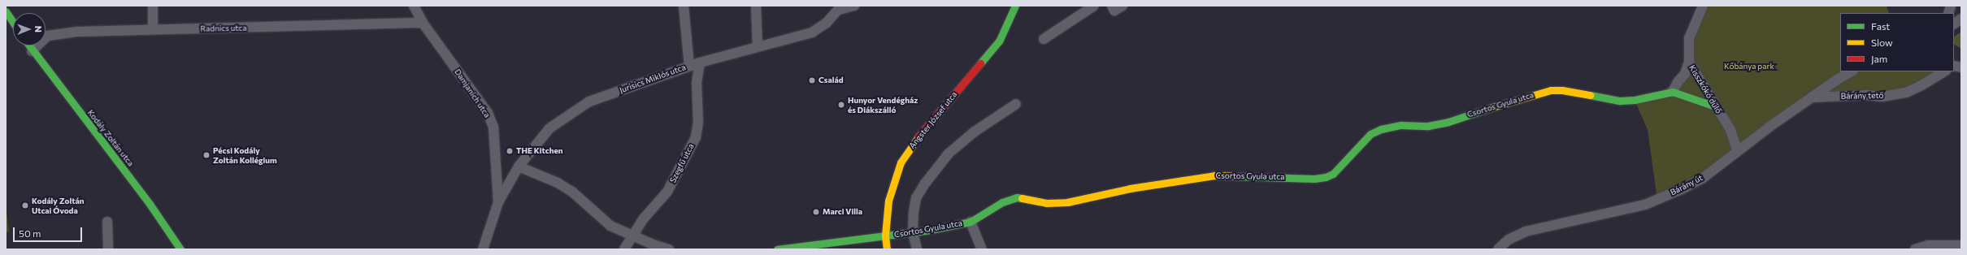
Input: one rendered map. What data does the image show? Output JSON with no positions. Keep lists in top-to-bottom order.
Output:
{
  "streets": {
    "street": [
      "Radnics utca",
      "Jurisics Miklós utca",
      "Kisszkókó dűlő",
      "Damjanich utca",
      "Bárány tető",
      "Csortos Gyula utca",
      "Angster József utca",
      "Kodály Zoltán utca",
      "Szegfű utca",
      "Bárány út"
    ]
  },
  "crossings": [
    ["Radnics utca", "Damjanich utca"],
    ["Radnics utca", "Kodály Zoltán utca"],
    ["Jurisics Miklós utca", "Damjanich utca"],
    ["Jurisics Miklós utca", "Szegfű utca"],
    ["Kisszkókó dűlő", "Bárány út"],
    ["Bárány tető", "Bárány út"],
    ["Csortos Gyula utca", "Angster József utca"]
  ],
  "parks": ["Kőbánya park"],
  "places": [
    "Család",
    "Hunyor Vendégház és Diákszálló",
    "THE Kitchen",
    "Pécsi Kodály Zoltán Kollégium",
    "Kodály Zoltán Utcai Óvoda",
    "Marci Villa"
  ],
  "legend": ["Fast", "Slow", "Jam"],
  "scale_bar": "50 m",
  "north": "right"
}
